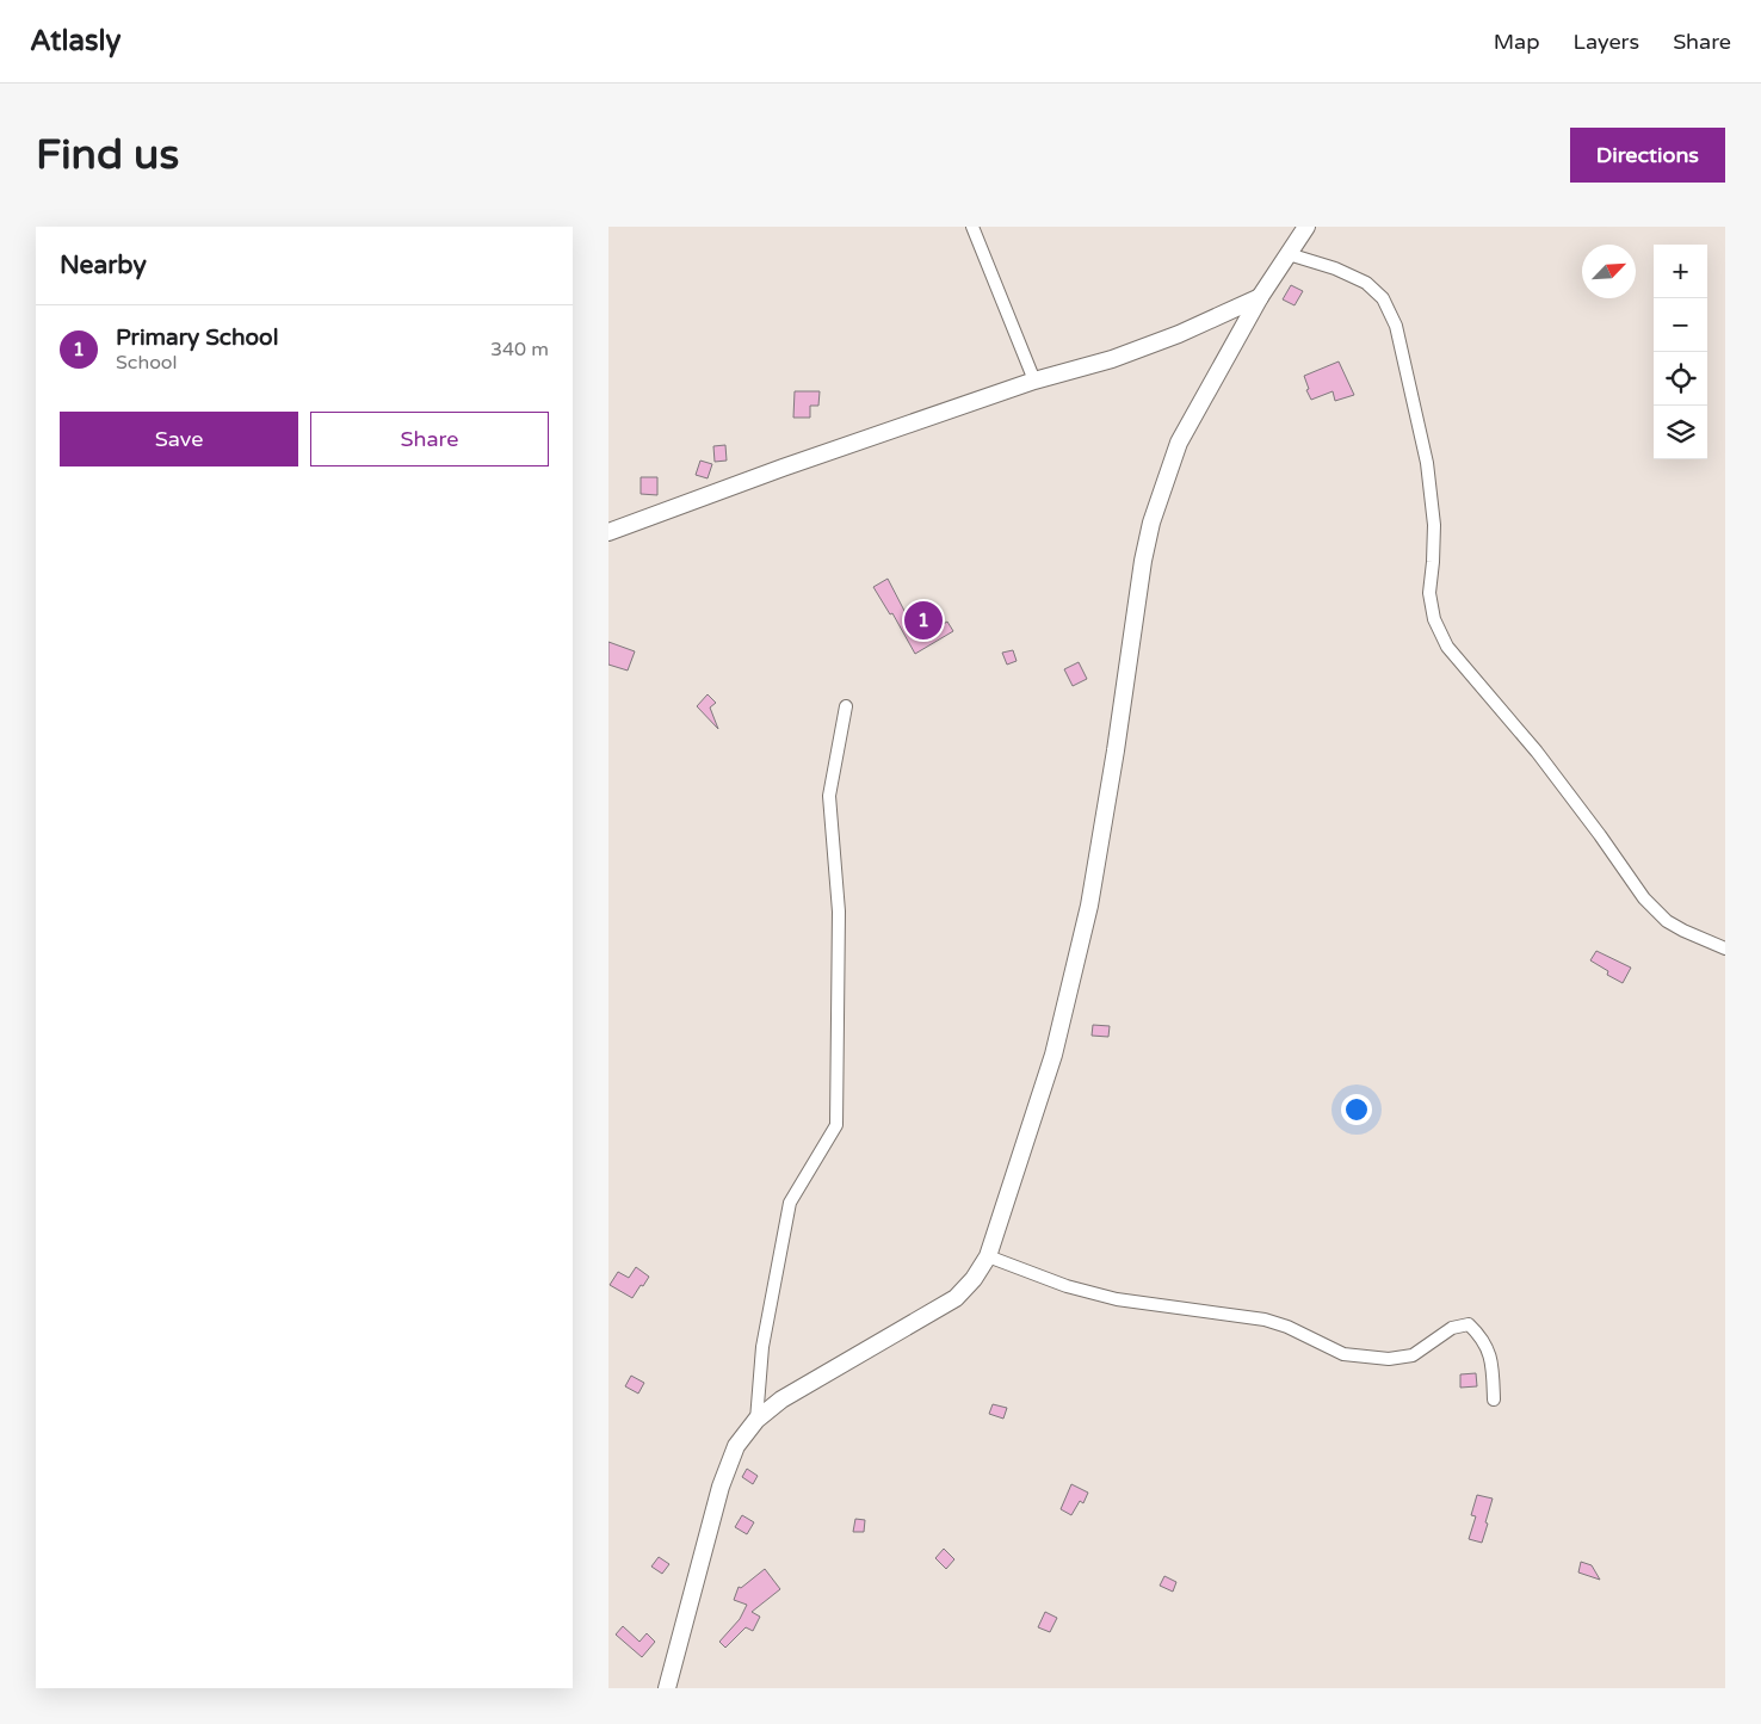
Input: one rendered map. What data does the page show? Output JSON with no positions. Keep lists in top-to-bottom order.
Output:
{
  "north": "top right",
  "page": {
    "header": "Atlasly",
    "nav": ["Map", "Layers", "Share"],
    "buttons": [
      "Directions",
      ["Save", "Share"]
    ],
    "title": "Find us",
    "heading": "Nearby",
    "map_buttons": ["+", "−"],
    "list": [
      {
        "mark": "1",
        "name": "Primary School",
        "note": "School",
        "value": "340 m"
      }
    ],
    "pins": "1"
  }
}
